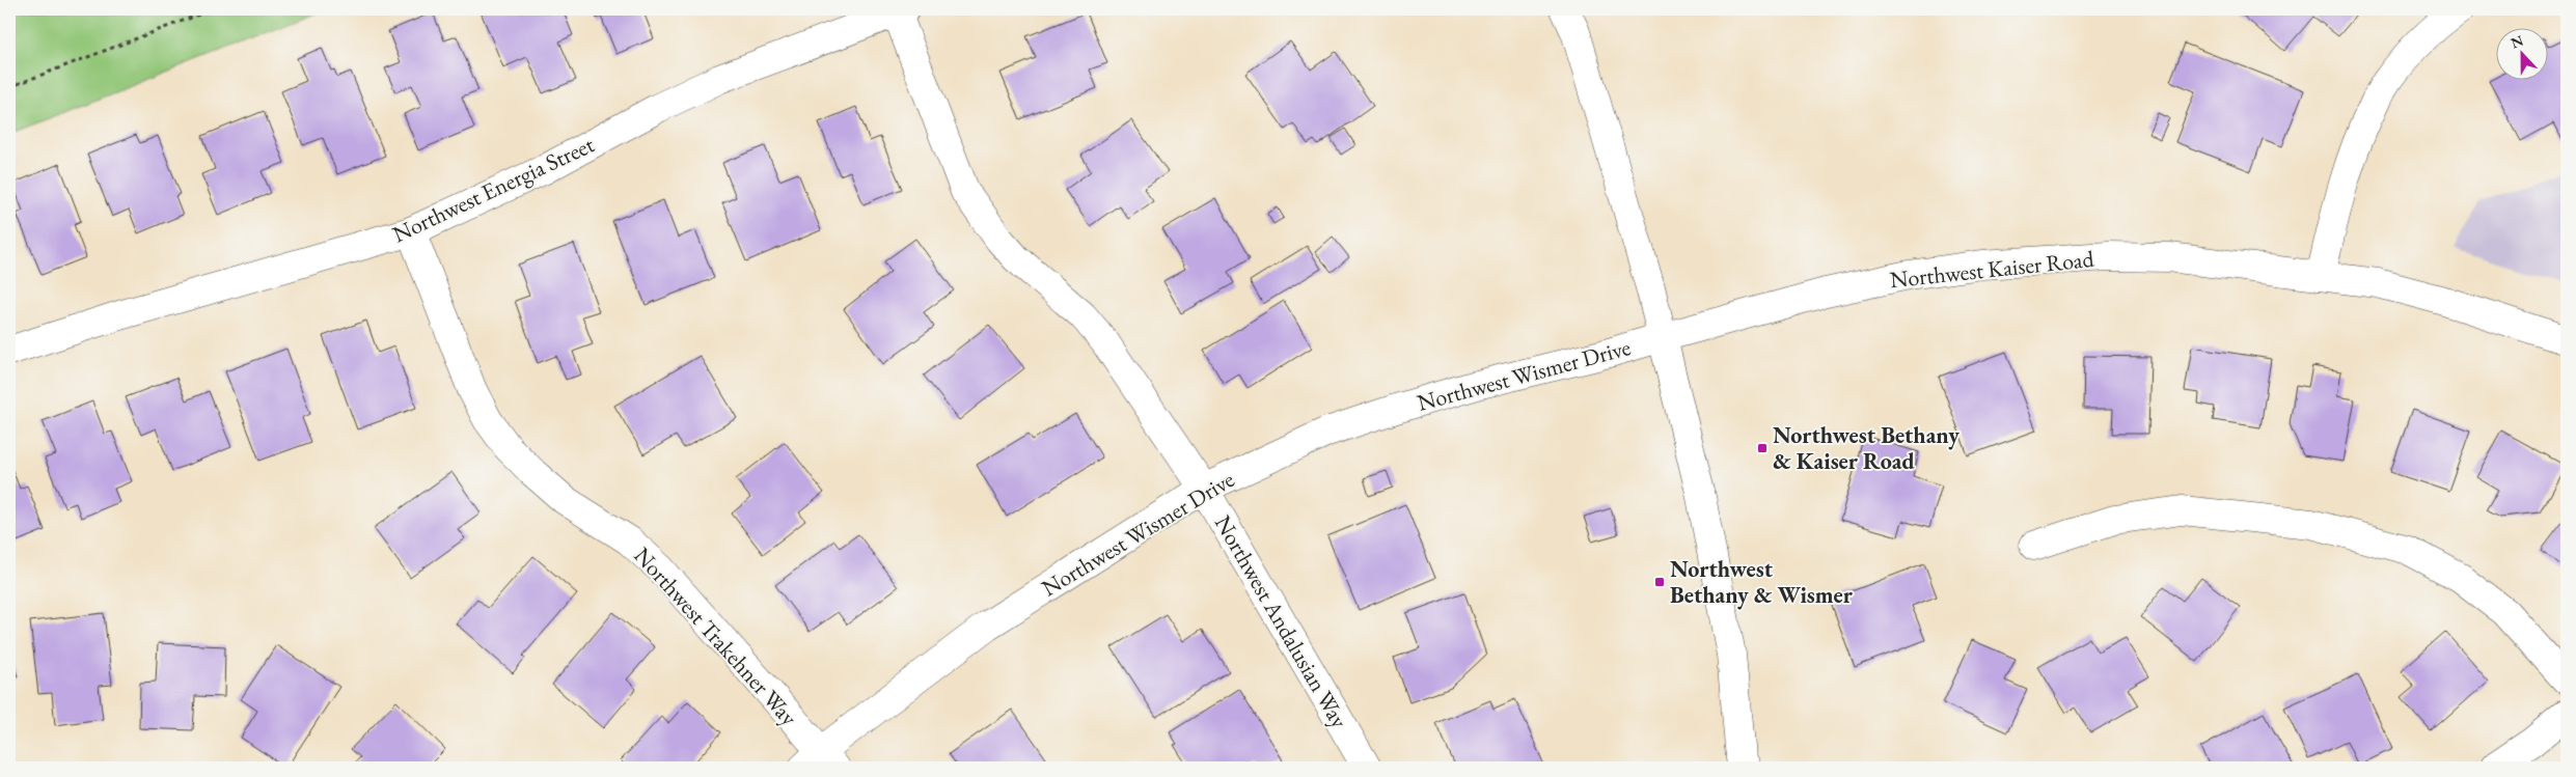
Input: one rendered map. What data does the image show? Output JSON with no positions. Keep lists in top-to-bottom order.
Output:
{
  "streets": {
    "street": [
      "Northwest Energia Street",
      "Northwest Kaiser Road",
      "Northwest Wismer Drive",
      "Northwest Andalusian Way",
      "Northwest Trakehner Way"
    ]
  },
  "crossings": [
    ["Northwest Energia Street", "Northwest Andalusian Way"],
    ["Northwest Energia Street", "Northwest Trakehner Way"],
    ["Northwest Kaiser Road", "Northwest Wismer Drive"],
    ["Northwest Wismer Drive", "Northwest Andalusian Way"],
    ["Northwest Wismer Drive", "Northwest Trakehner Way"]
  ],
  "places": {
    "transit": ["Northwest Bethany & Kaiser Road", "Northwest Bethany & Wismer"]
  },
  "north": "top"
}
